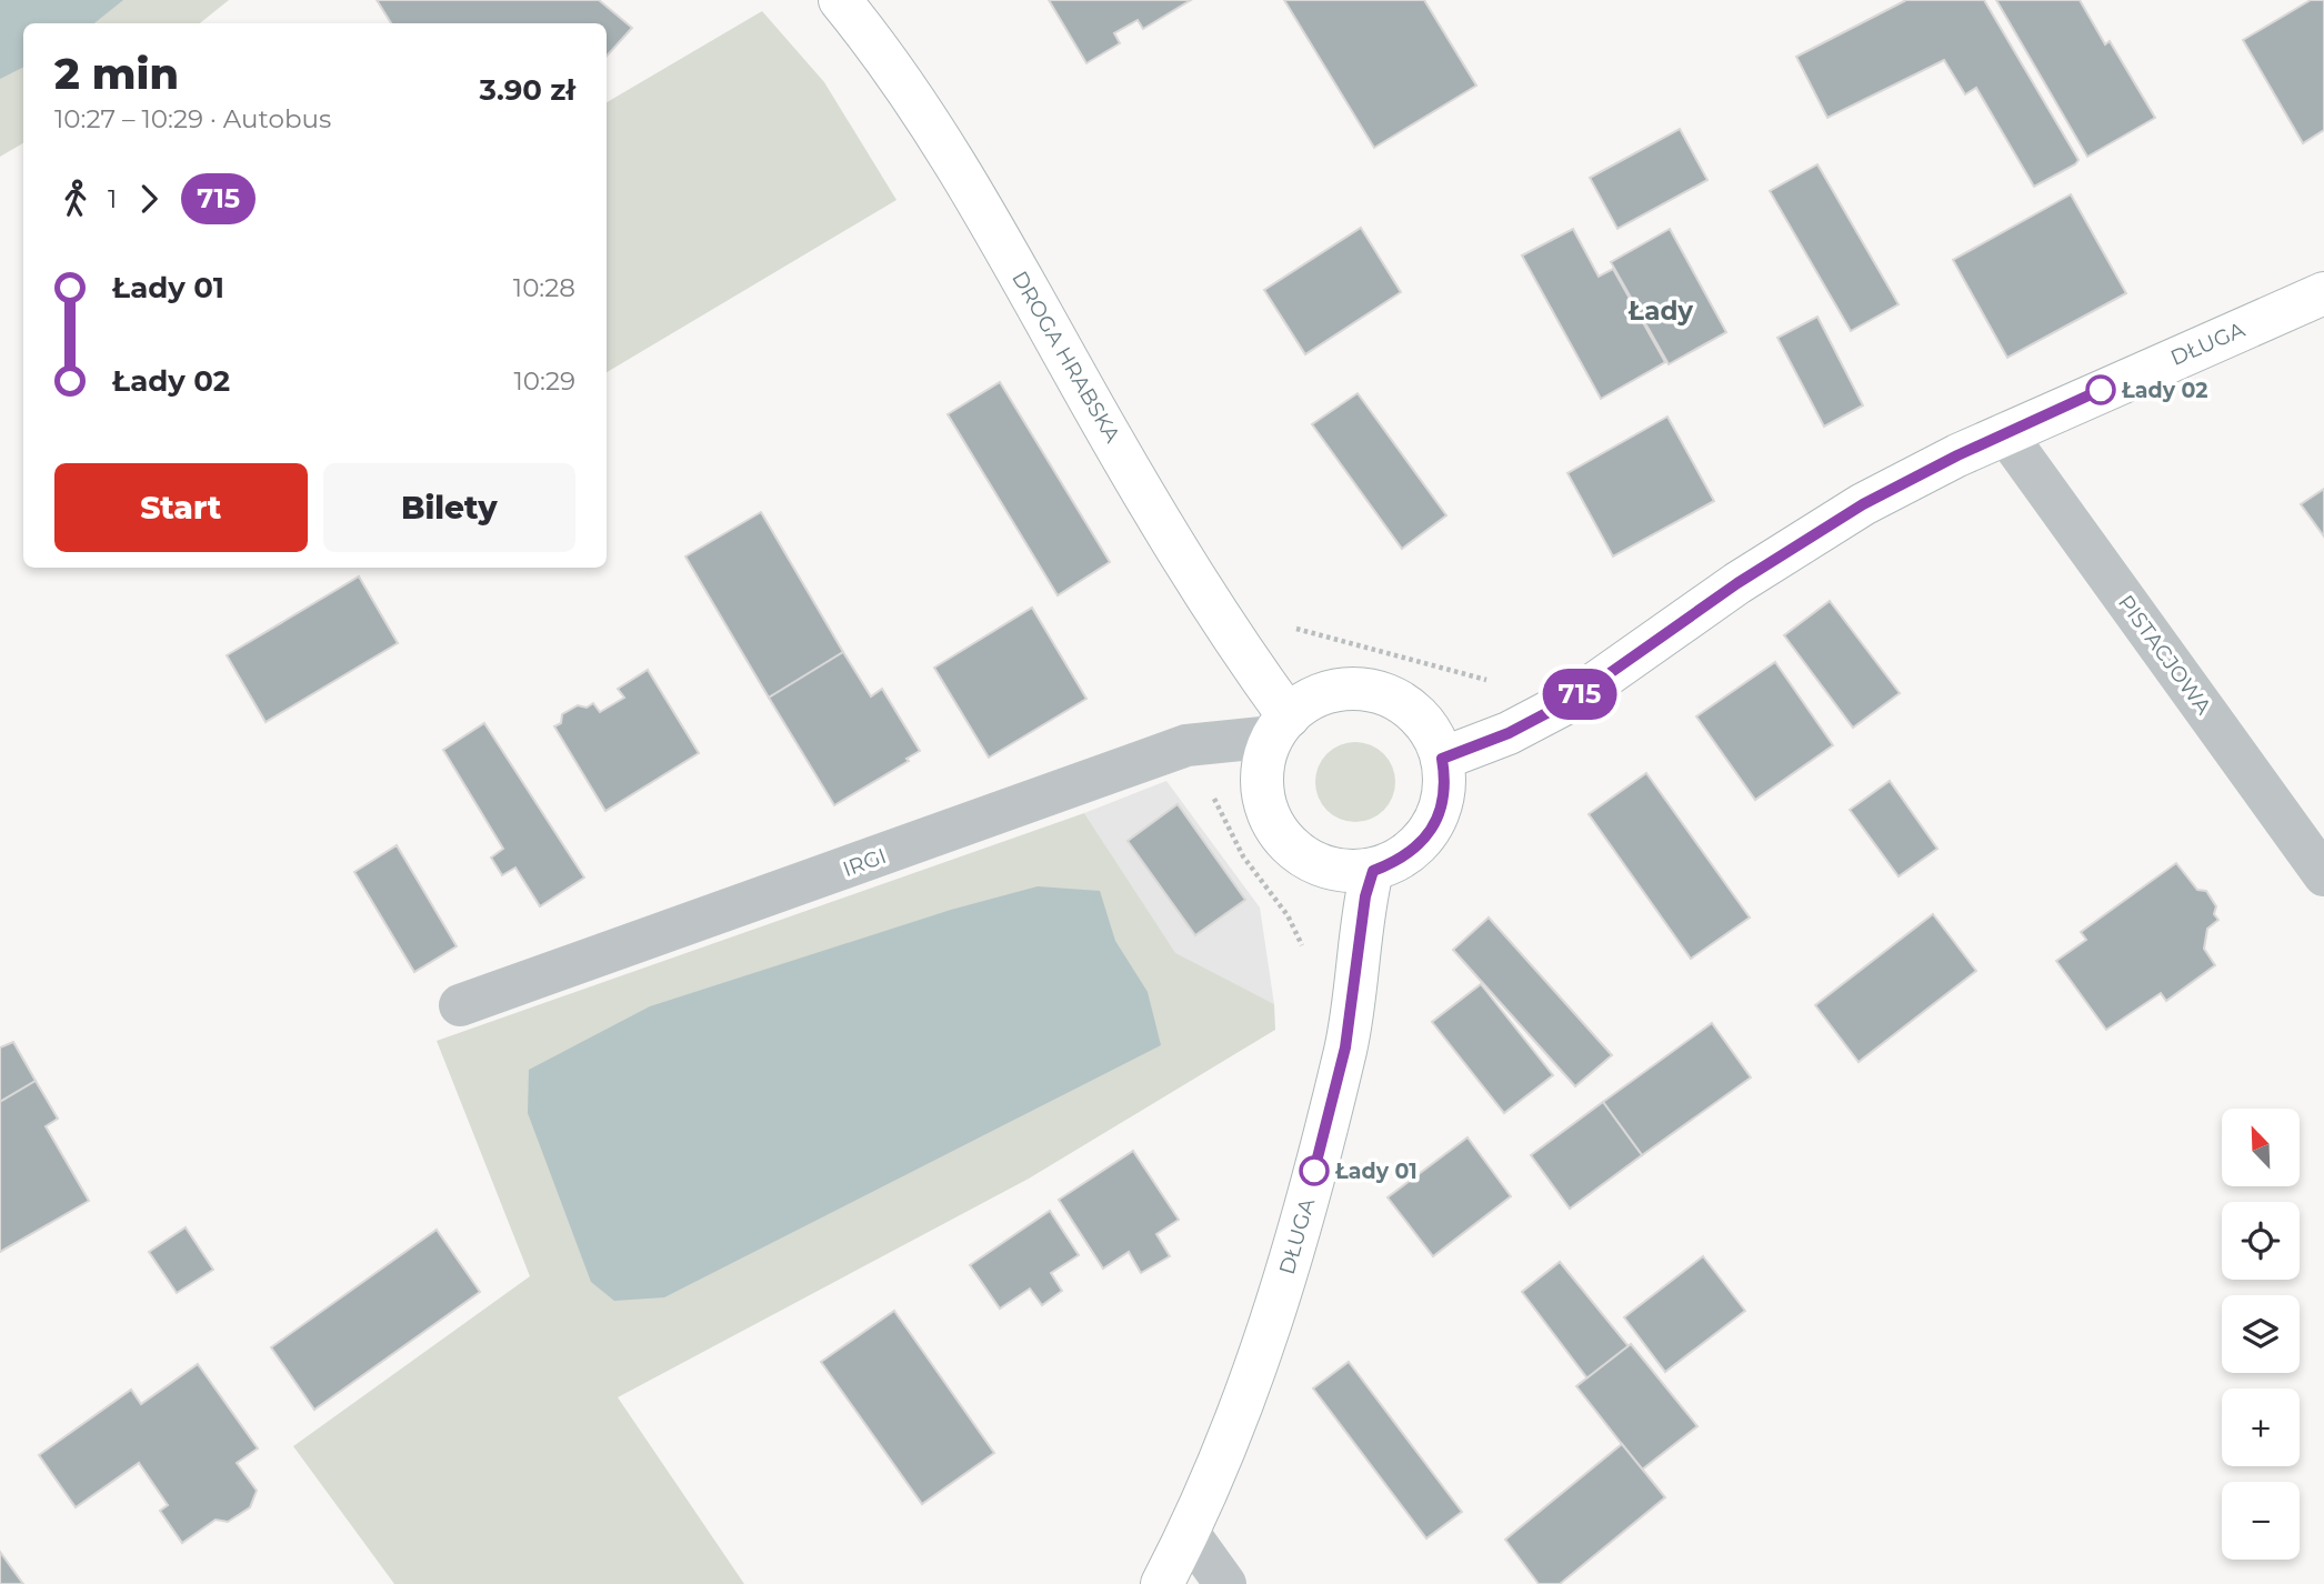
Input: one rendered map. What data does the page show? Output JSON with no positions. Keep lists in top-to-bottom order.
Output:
{
  "streets": {
    "street": [
      "DŁUGA",
      "DROGA HRABSKA",
      "PISTACJOWA",
      "IRGI"
    ]
  },
  "crossings": [
    ["DŁUGA", "DROGA HRABSKA"],
    ["DŁUGA", "PISTACJOWA"],
    ["DŁUGA", "IRGI"],
    ["DROGA HRABSKA", "IRGI"]
  ],
  "districts": ["Łady"],
  "places": ["Łady 02", "Łady 01"],
  "lines": ["bus line 715"],
  "north": "top left",
  "page": {
    "on_map": "715",
    "heading": ["2 min", "10:27 – 10:29 · Autobus", "3.90 zł"],
    "legs": ["1", "715"],
    "list": [
      {
        "name": "Łady 01",
        "value": "10:28"
      },
      {
        "name": "Łady 02",
        "value": "10:29"
      }
    ],
    "buttons": ["Start", "Bilety"],
    "map_buttons": ["+", "−"]
  }
}
